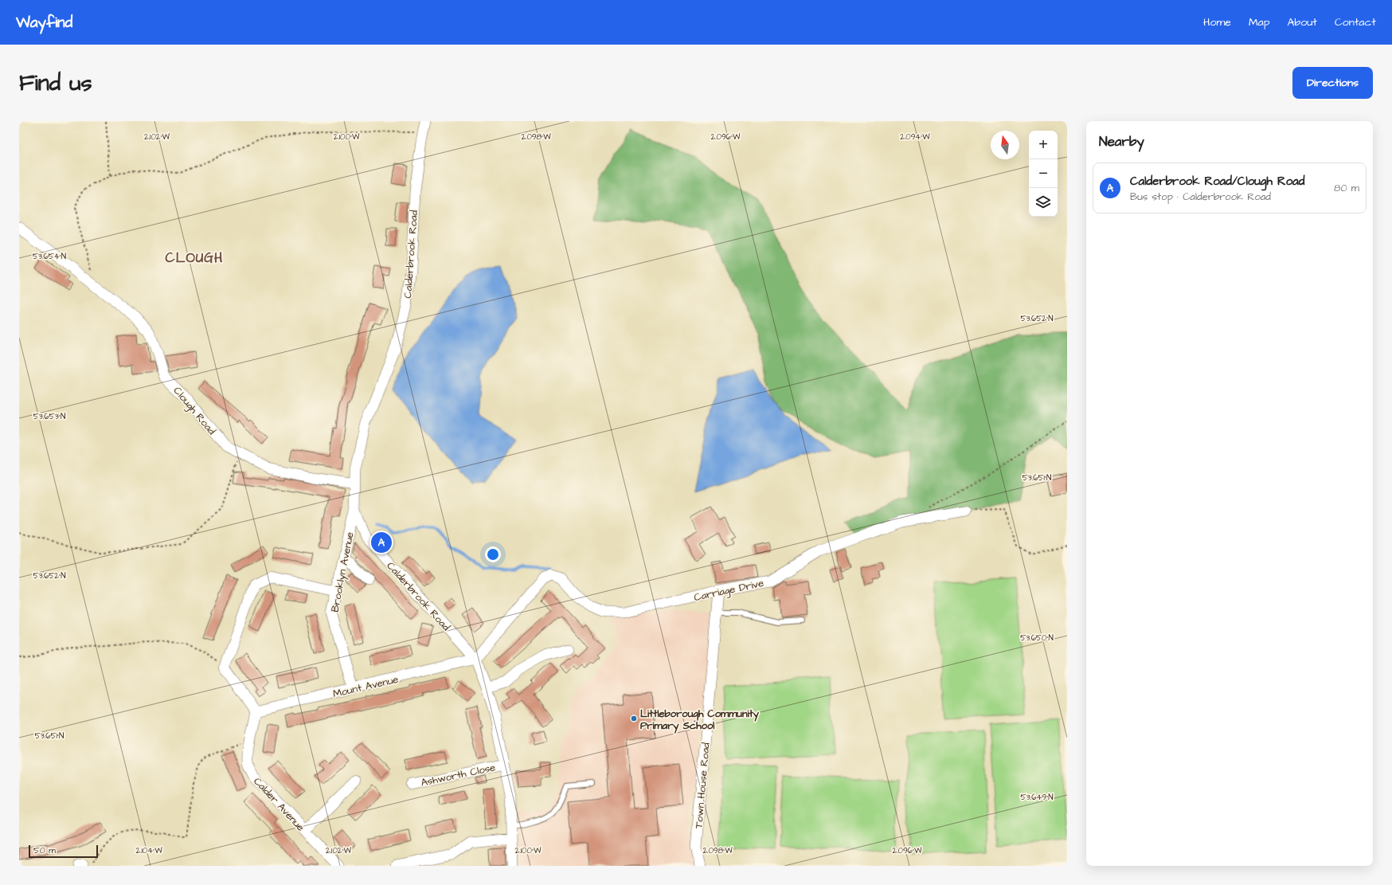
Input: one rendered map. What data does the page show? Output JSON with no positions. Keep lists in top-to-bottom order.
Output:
{
  "streets": {
    "street": [
      "Calderbrook Road",
      "Clough Road",
      "Brooklyn Avenue",
      "Carriage Drive",
      "Mount Avenue",
      "Ashworth Close",
      "Town House Road",
      "Calder Avenue"
    ]
  },
  "crossings": [
    ["Calderbrook Road", "Clough Road"],
    ["Calderbrook Road", "Brooklyn Avenue"],
    ["Calderbrook Road", "Carriage Drive"],
    ["Calderbrook Road", "Mount Avenue"],
    ["Calderbrook Road", "Ashworth Close"],
    ["Brooklyn Avenue", "Mount Avenue"],
    ["Carriage Drive", "Mount Avenue"],
    ["Carriage Drive", "Town House Road"],
    ["Mount Avenue", "Calder Avenue"]
  ],
  "districts": ["CLOUGH"],
  "places": ["Littleborough Community Primary School"],
  "scale_bar": "50 m",
  "north": "top",
  "page": {
    "header": "Wayfind",
    "nav": [
      "Home",
      "Map",
      "About",
      "Contact"
    ],
    "buttons": "Directions",
    "title": "Find us",
    "heading": "Nearby",
    "map_buttons": ["+", "−"],
    "list": [
      {
        "mark": "A",
        "name": "Calderbrook Road/Clough Road",
        "note": "Bus stop · Calderbrook Road",
        "value": "80 m"
      }
    ],
    "pins": "A",
    "scale": "50 m"
  },
  "coordinates": [
    "2.096°W",
    "2.094°W",
    "2.102°W",
    "2.100°W",
    "2.098°W",
    "53.654°N",
    "53.652°N",
    "53.653°N",
    "53.651°N",
    "53.650°N",
    "53.649°N",
    "2.104°W"
  ]
}
